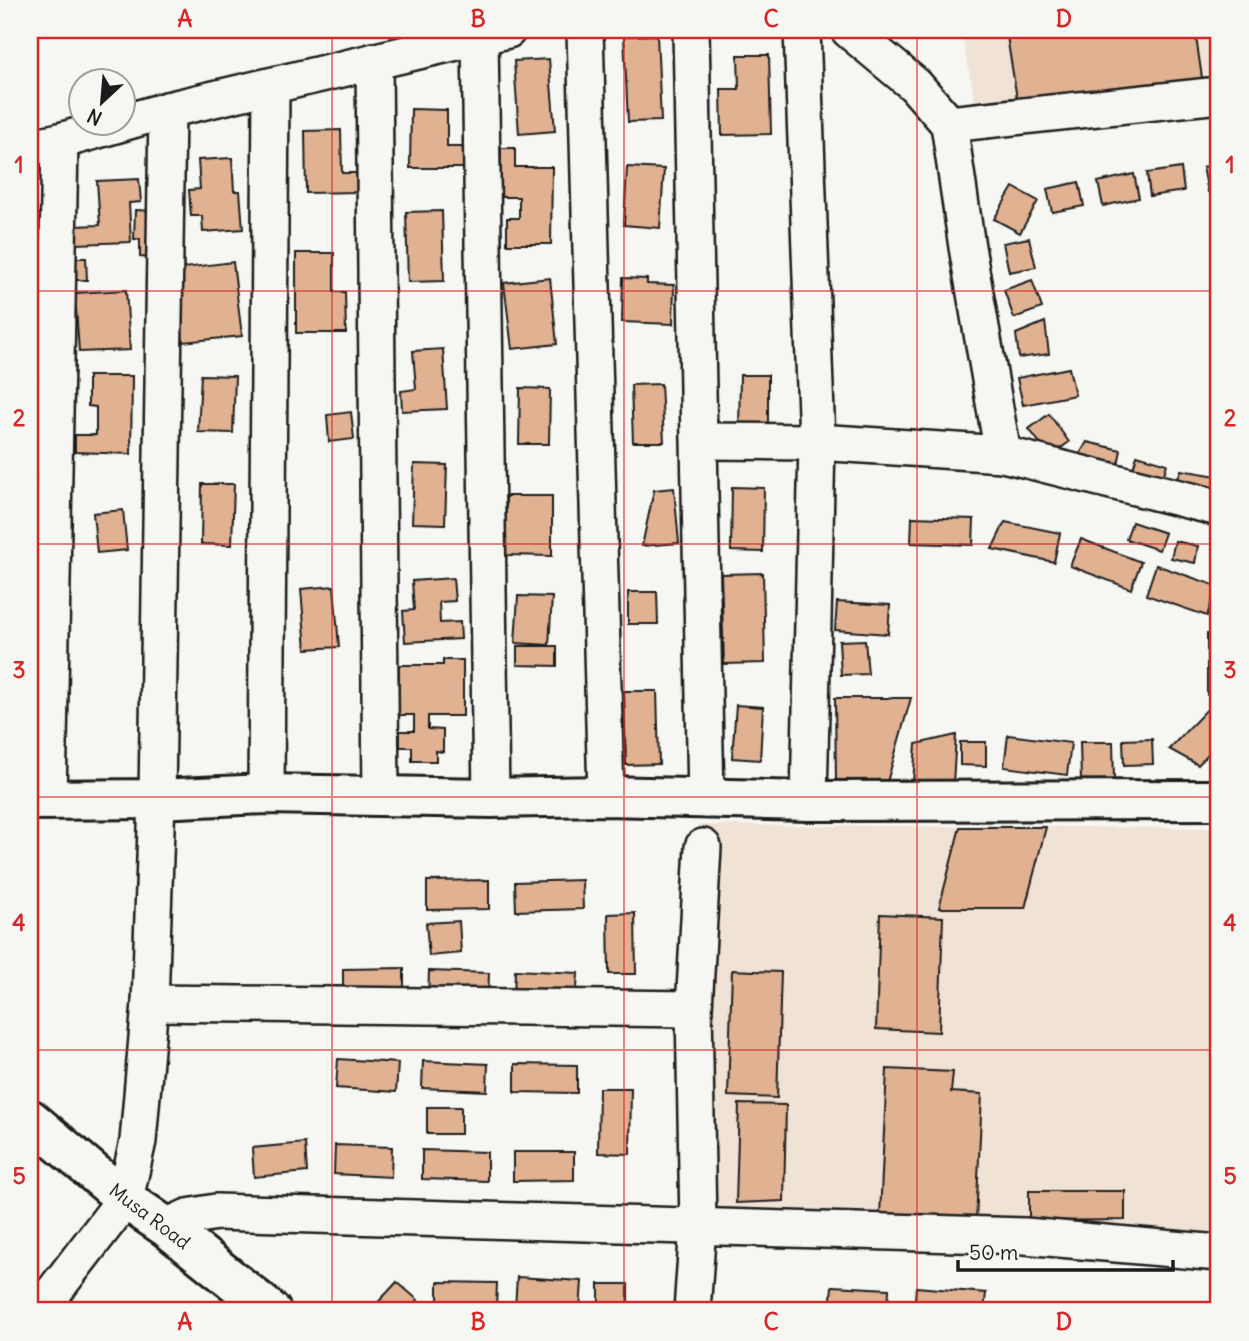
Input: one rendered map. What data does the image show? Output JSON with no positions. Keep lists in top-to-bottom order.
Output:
{
  "streets": {
    "street": ["Musa Road"]
  },
  "scale_bar": "50 m",
  "north": "bottom left",
  "grid": {
    "columns": [
      "A",
      "B",
      "C",
      "D"
    ],
    "rows": [
      "1",
      "2",
      "3",
      "4",
      "5"
    ]
  }
}
